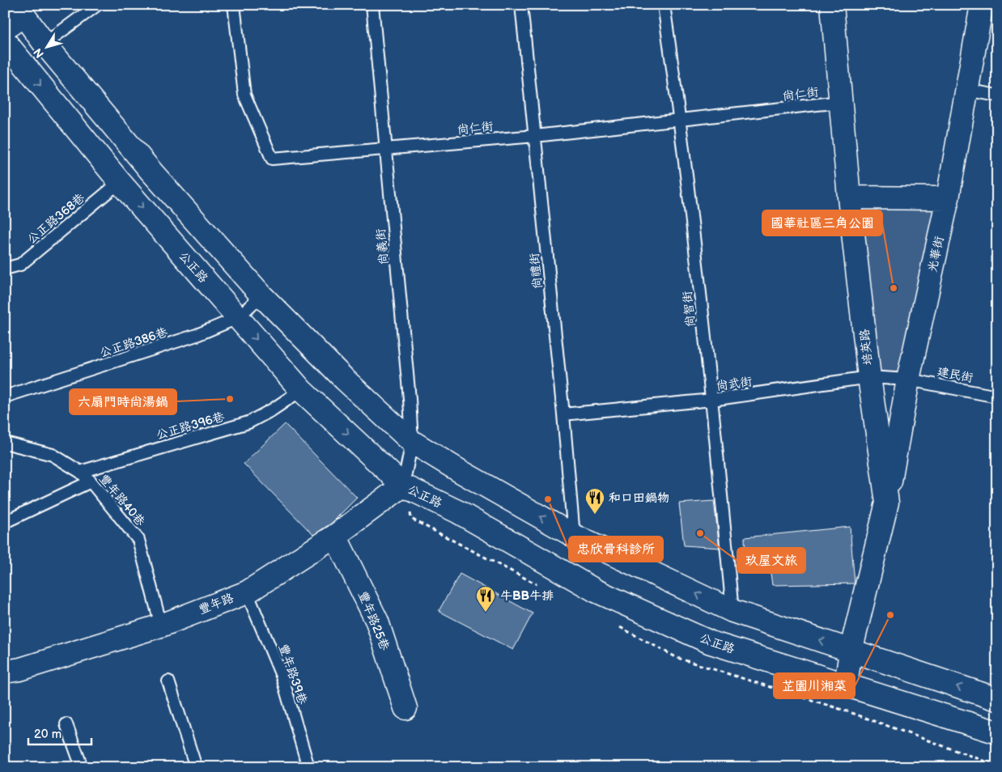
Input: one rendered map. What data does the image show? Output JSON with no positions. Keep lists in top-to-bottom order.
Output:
{
  "streets": {
    "street": [
      "光華街",
      "公正路",
      "培英路",
      "豐年路",
      "豐年路25巷"
    ],
    "lane": [
      "尚仁街",
      "公正路368巷",
      "尚義街",
      "尚禮街",
      "尚智街",
      "公正路386巷",
      "建民街",
      "尚武街",
      "公正路396巷",
      "豐年路40巷",
      "豐年路39巷"
    ]
  },
  "crossings": [
    ["尚仁街", "尚義街"],
    ["尚仁街", "尚禮街"],
    ["尚仁街", "尚智街"],
    ["尚仁街", "培英路"],
    ["公正路368巷", "公正路"],
    ["尚義街", "公正路"],
    ["尚義街", "豐年路"],
    ["光華街", "培英路"],
    ["光華街", "建民街"],
    ["光華街", "尚武街"],
    ["公正路", "公正路386巷"],
    ["公正路", "培英路"],
    ["公正路", "公正路396巷"],
    ["公正路", "豐年路"],
    ["尚禮街", "尚武街"],
    ["尚智街", "尚武街"],
    ["培英路", "尚武街"],
    ["建民街", "尚武街"],
    ["公正路396巷", "豐年路40巷"],
    ["豐年路40巷", "豐年路"],
    ["豐年路", "豐年路25巷"],
    ["豐年路", "豐年路39巷"]
  ],
  "places": {
    "other": [
      "國華社區三角公園",
      "六扇門時尚湯鍋",
      "忠欣骨科診所",
      "玖屋文旅",
      "芷園川湘菜"
    ],
    "restaurant": ["和口田鍋物", "牛BB牛排"]
  },
  "scale_bar": "20 m",
  "north": "bottom left"
}
